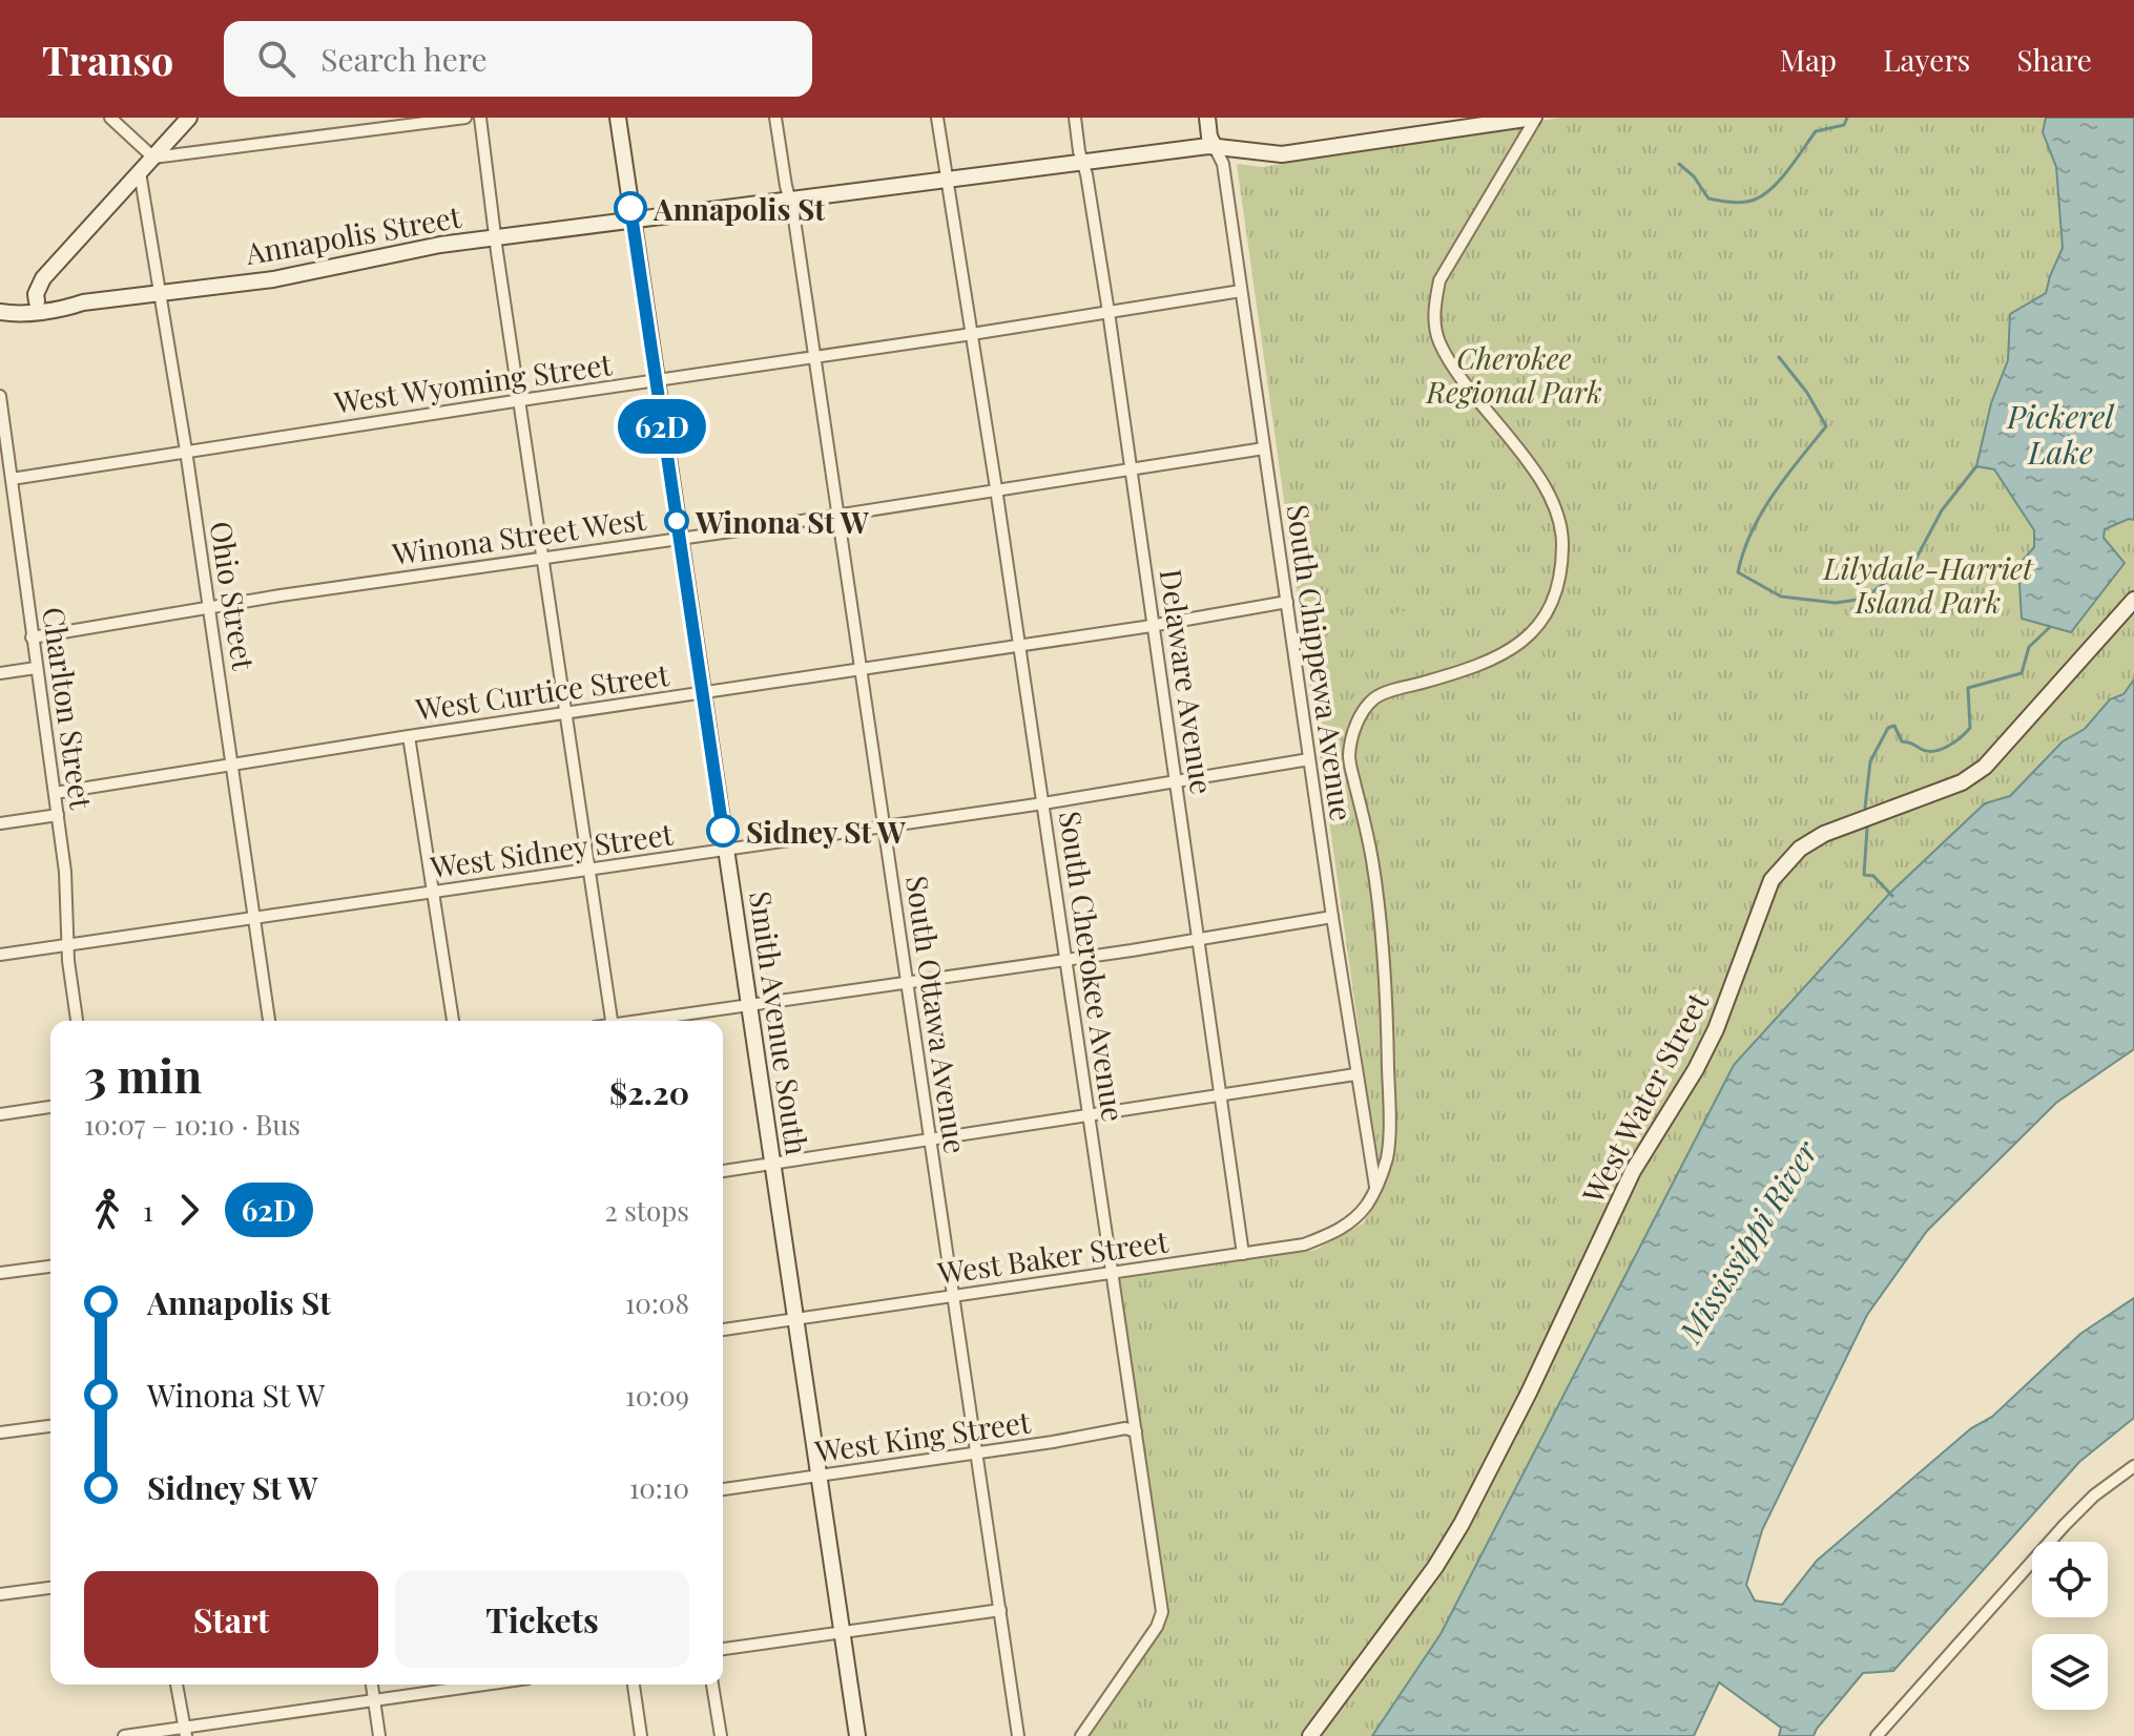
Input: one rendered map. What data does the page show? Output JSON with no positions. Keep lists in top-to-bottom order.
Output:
{
  "streets": {
    "street": [
      "Annapolis Street",
      "West Wyoming Street",
      "Winona Street West",
      "Ohio Street",
      "South Chippewa Avenue",
      "Delaware Avenue",
      "West Curtice Street",
      "Charlton Street",
      "West Sidney Street",
      "South Cherokee Avenue",
      "South Ottawa Avenue",
      "Smith Avenue South",
      "West Water Street",
      "West Baker Street",
      "West King Street"
    ]
  },
  "crossings": [
    ["Annapolis Street", "Ohio Street"],
    ["Annapolis Street", "South Chippewa Avenue"],
    ["Annapolis Street", "Delaware Avenue"],
    ["Annapolis Street", "South Cherokee Avenue"],
    ["Annapolis Street", "South Ottawa Avenue"],
    ["Annapolis Street", "Smith Avenue South"],
    ["West Wyoming Street", "Ohio Street"],
    ["West Wyoming Street", "South Chippewa Avenue"],
    ["West Wyoming Street", "Delaware Avenue"],
    ["West Wyoming Street", "Charlton Street"],
    ["West Wyoming Street", "South Cherokee Avenue"],
    ["West Wyoming Street", "South Ottawa Avenue"],
    ["West Wyoming Street", "Smith Avenue South"],
    ["Winona Street West", "Ohio Street"],
    ["Winona Street West", "South Chippewa Avenue"],
    ["Winona Street West", "Delaware Avenue"],
    ["Winona Street West", "Charlton Street"],
    ["Winona Street West", "South Cherokee Avenue"],
    ["Winona Street West", "South Ottawa Avenue"],
    ["Winona Street West", "Smith Avenue South"],
    ["Ohio Street", "West Curtice Street"],
    ["Ohio Street", "West Sidney Street"],
    ["South Chippewa Avenue", "West Curtice Street"],
    ["South Chippewa Avenue", "West Sidney Street"],
    ["South Chippewa Avenue", "West Baker Street"],
    ["Delaware Avenue", "West Curtice Street"],
    ["Delaware Avenue", "West Sidney Street"],
    ["Delaware Avenue", "West Baker Street"],
    ["West Curtice Street", "Charlton Street"],
    ["West Curtice Street", "South Cherokee Avenue"],
    ["West Curtice Street", "South Ottawa Avenue"],
    ["West Curtice Street", "Smith Avenue South"],
    ["Charlton Street", "West Sidney Street"],
    ["West Sidney Street", "South Cherokee Avenue"],
    ["West Sidney Street", "South Ottawa Avenue"],
    ["West Sidney Street", "Smith Avenue South"],
    ["South Cherokee Avenue", "West Baker Street"],
    ["South Cherokee Avenue", "West King Street"],
    ["South Ottawa Avenue", "West Baker Street"],
    ["South Ottawa Avenue", "West King Street"],
    ["Smith Avenue South", "West Baker Street"],
    ["Smith Avenue South", "West King Street"]
  ],
  "water": ["Pickerel Lake", "Mississippi River"],
  "parks": ["Cherokee Regional Park", "Lilydale-Harriet Island Park"],
  "places": ["Annapolis St", "Winona St W", "Sidney St W"],
  "lines": ["bus line 62D"],
  "page": {
    "header": "Transo",
    "search": "Search here",
    "nav": ["Map", "Layers", "Share"],
    "on_map": "62D",
    "heading": ["3 min", "10:07 – 10:10 · Bus", "$2.20"],
    "legs": ["1", "62D", "2 stops"],
    "list": [
      {
        "name": "Annapolis St",
        "value": "10:08"
      },
      {
        "name": "Winona St W",
        "value": "10:09"
      },
      {
        "name": "Sidney St W",
        "value": "10:10"
      }
    ],
    "buttons": ["Start", "Tickets"]
  }
}
